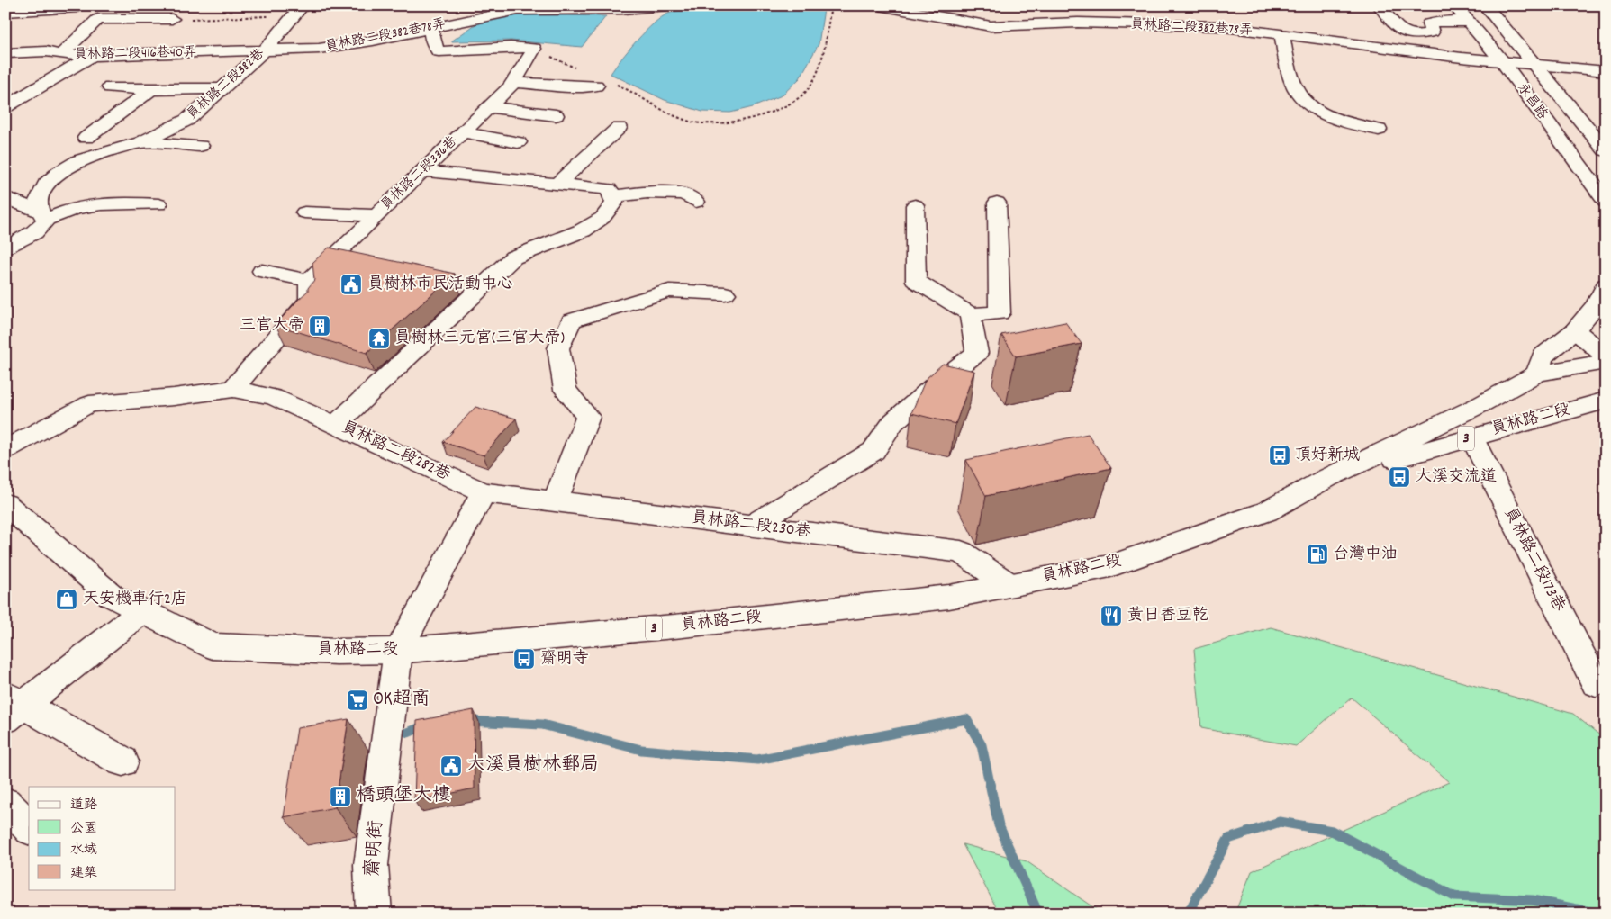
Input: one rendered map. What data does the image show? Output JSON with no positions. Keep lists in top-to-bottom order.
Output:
{
  "streets": {
    "main road": [
      "員林路二段382巷78弄",
      "員林路二段416巷40弄",
      "員林路二段382巷",
      "永昌路",
      "員林路二段336巷",
      "員林路二段",
      "3",
      "員林路二段282巷",
      "員林路二段230巷",
      "員林路二段173巷",
      "齋明街"
    ]
  },
  "crossings": [
    ["員林路二段382巷78弄", "員林路二段416巷40弄"],
    ["員林路二段382巷78弄", "員林路二段382巷"],
    ["員林路二段382巷78弄", "永昌路"],
    ["員林路二段416巷40弄", "員林路二段382巷"],
    ["員林路二段", "員林路二段230巷"],
    ["員林路二段", "員林路二段173巷"],
    ["員林路二段", "齋明街"],
    ["員林路二段282巷", "員林路二段230巷"]
  ],
  "places": {
    "public building": ["員樹林市民活動中心", "大溪員樹林郵局"],
    "building": ["三官大帝", "橋頭堡大樓"],
    "temple": ["員樹林三元宮(三官大帝)"],
    "bus stop": ["頂好新城", "大溪交流道", "齋明寺"],
    "fuel station": ["台灣中油"],
    "shop": ["天安機車行2店"],
    "restaurant": ["黃日香豆乾"],
    "supermarket": ["OK超商"]
  },
  "legend": [
    "道路",
    "公園",
    "水域",
    "建築"
  ]
}
